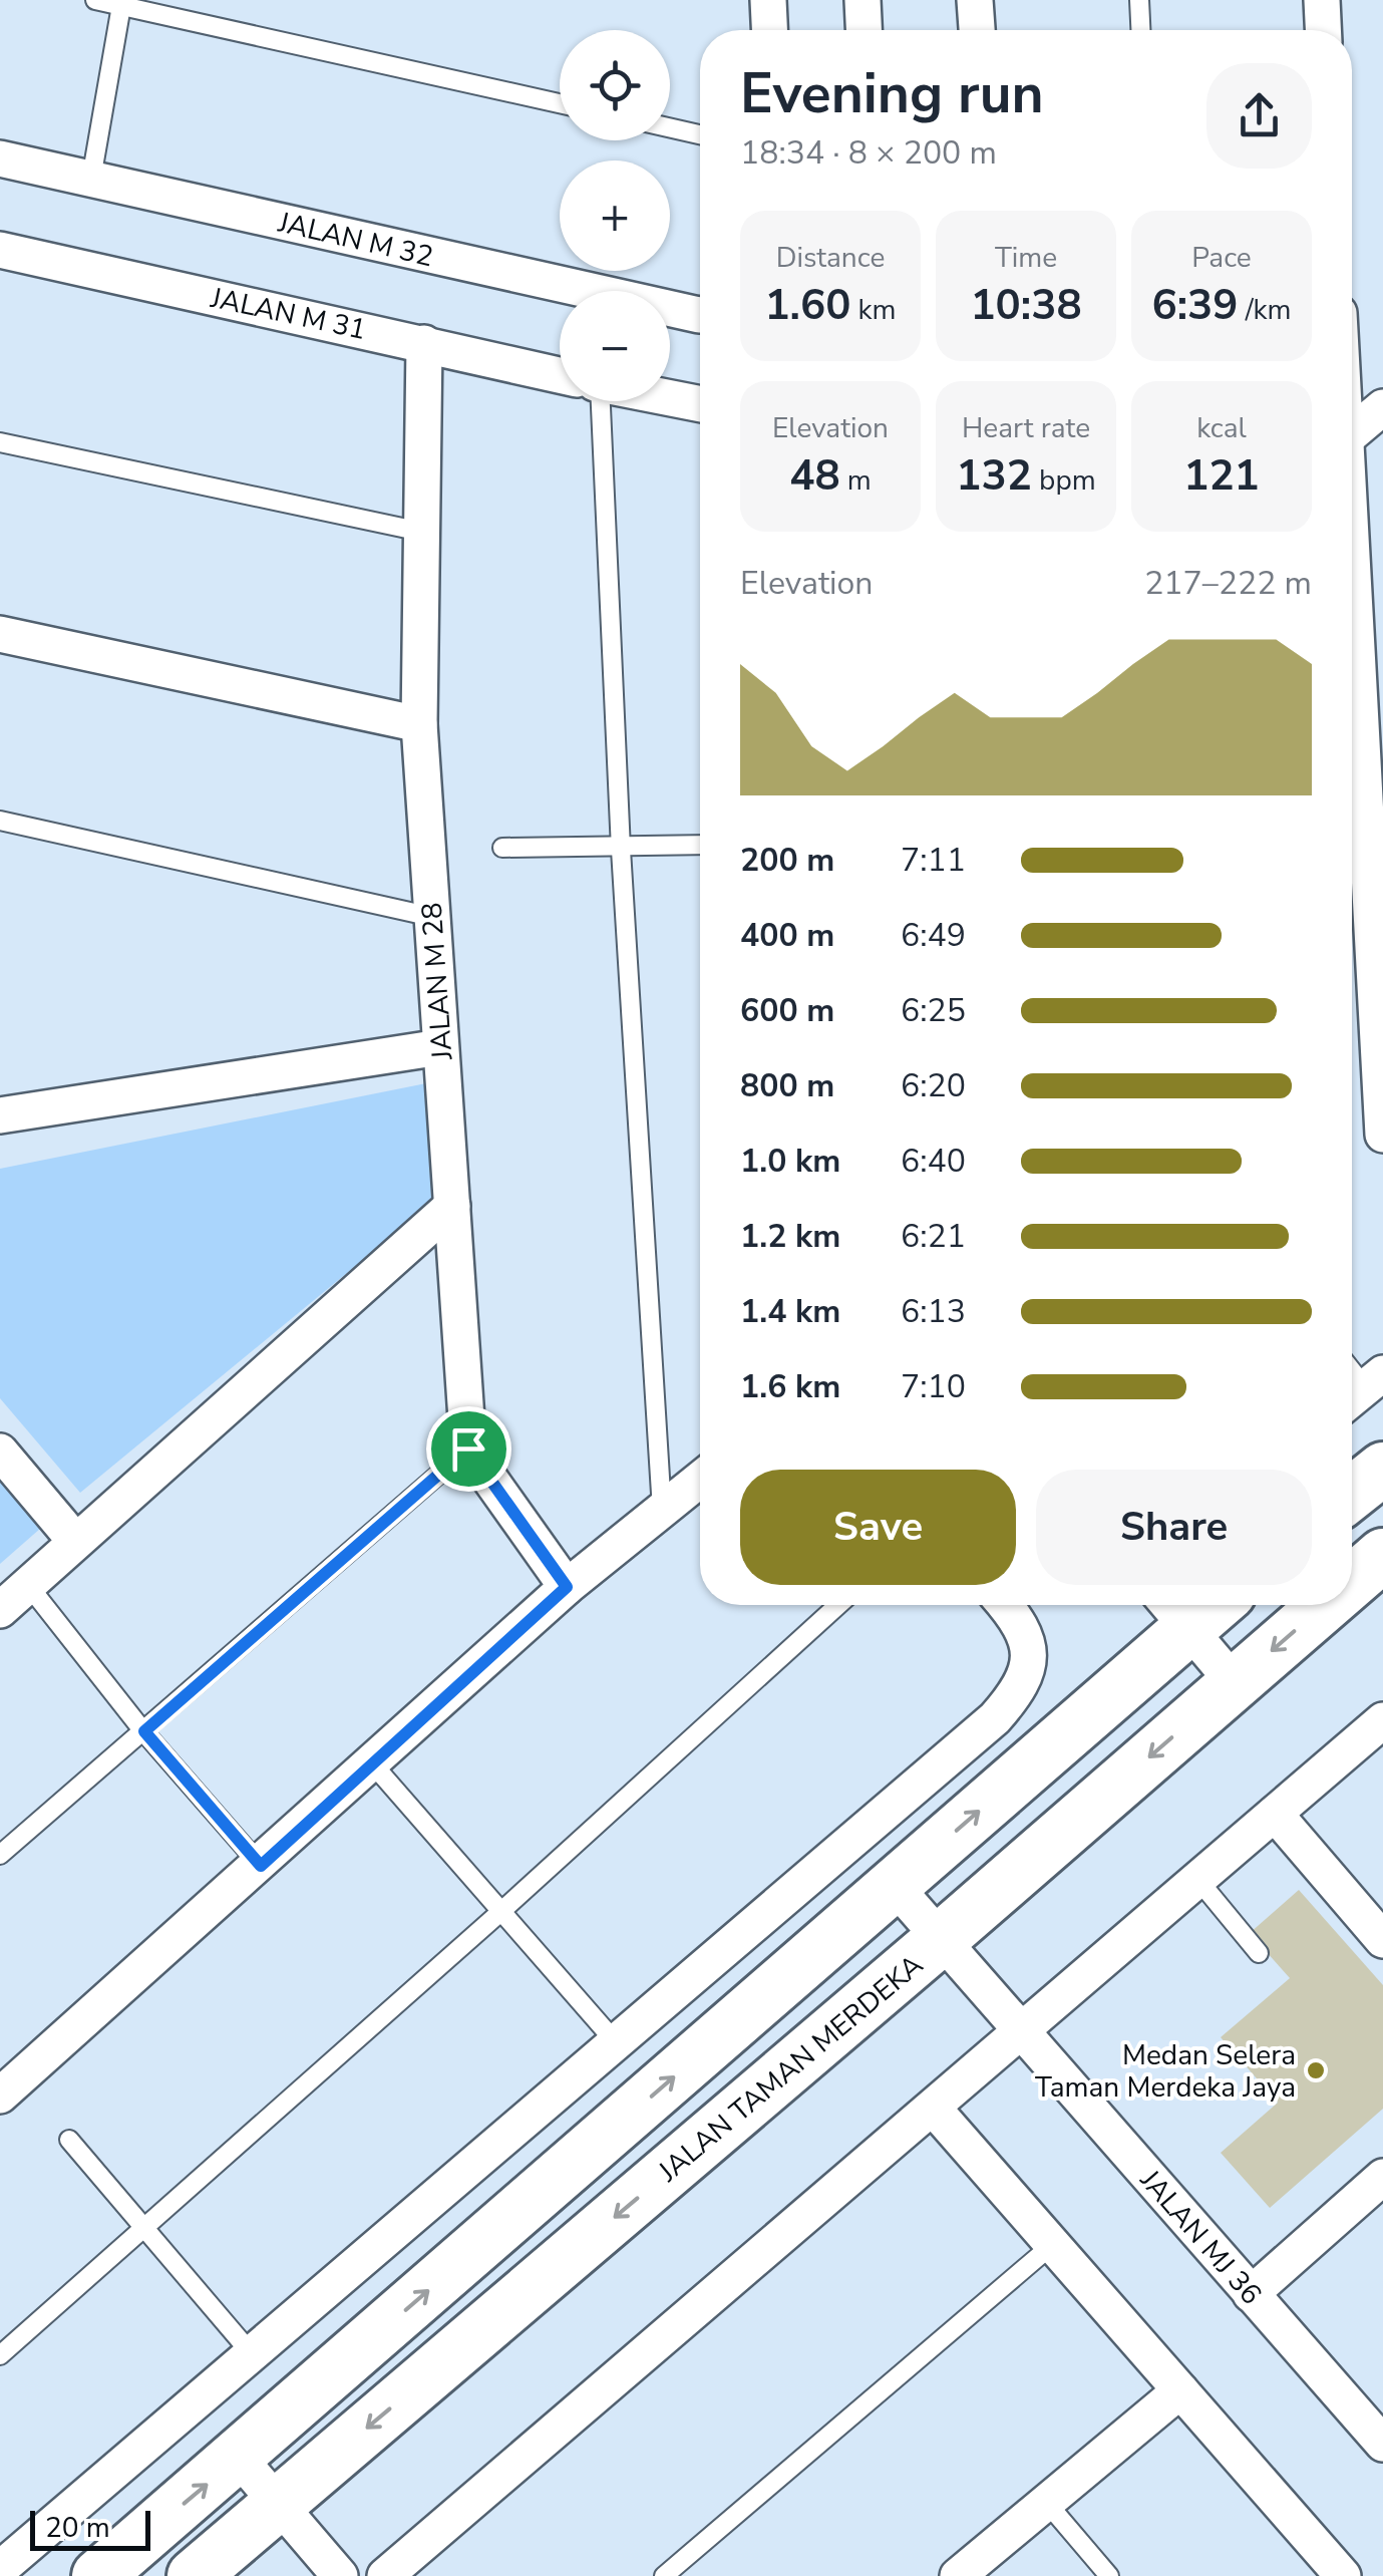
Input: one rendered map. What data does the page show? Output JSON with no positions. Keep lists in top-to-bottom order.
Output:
{
  "streets": {
    "main road": ["JALAN TAMAN MERDEKA"],
    "street": [
      "JALAN M 32",
      "JALAN M 31",
      "JALAN M 28",
      "JALAN MJ 36"
    ]
  },
  "crossings": [
    ["JALAN M 31", "JALAN M 28"],
    ["JALAN TAMAN MERDEKA", "JALAN MJ 36"]
  ],
  "places": ["Medan Selera Taman Merdeka Jaya"],
  "scale_bar": "20 m",
  "page": {
    "map_buttons": ["+", "−"],
    "heading": ["Evening run", "18:34 · 8 × 200 m"],
    "stats": [
      ["Distance", "1.60 km"],
      ["Time", "10:38"],
      ["Pace", "6:39 /km"],
      ["Elevation", "48 m"],
      ["Heart rate", "132 bpm"],
      ["kcal", "121"]
    ],
    "chart": ["Elevation", "217–222 m"],
    "list": [
      {
        "name": "200 m",
        "note": "7:11"
      },
      {
        "name": "400 m",
        "note": "6:49"
      },
      {
        "name": "600 m",
        "note": "6:25"
      },
      {
        "name": "800 m",
        "note": "6:20"
      },
      {
        "name": "1.0 km",
        "note": "6:40"
      },
      {
        "name": "1.2 km",
        "note": "6:21"
      },
      {
        "name": "1.4 km",
        "note": "6:13"
      },
      {
        "name": "1.6 km",
        "note": "7:10"
      }
    ],
    "buttons": ["Save", "Share"],
    "scale": "20 m"
  }
}
